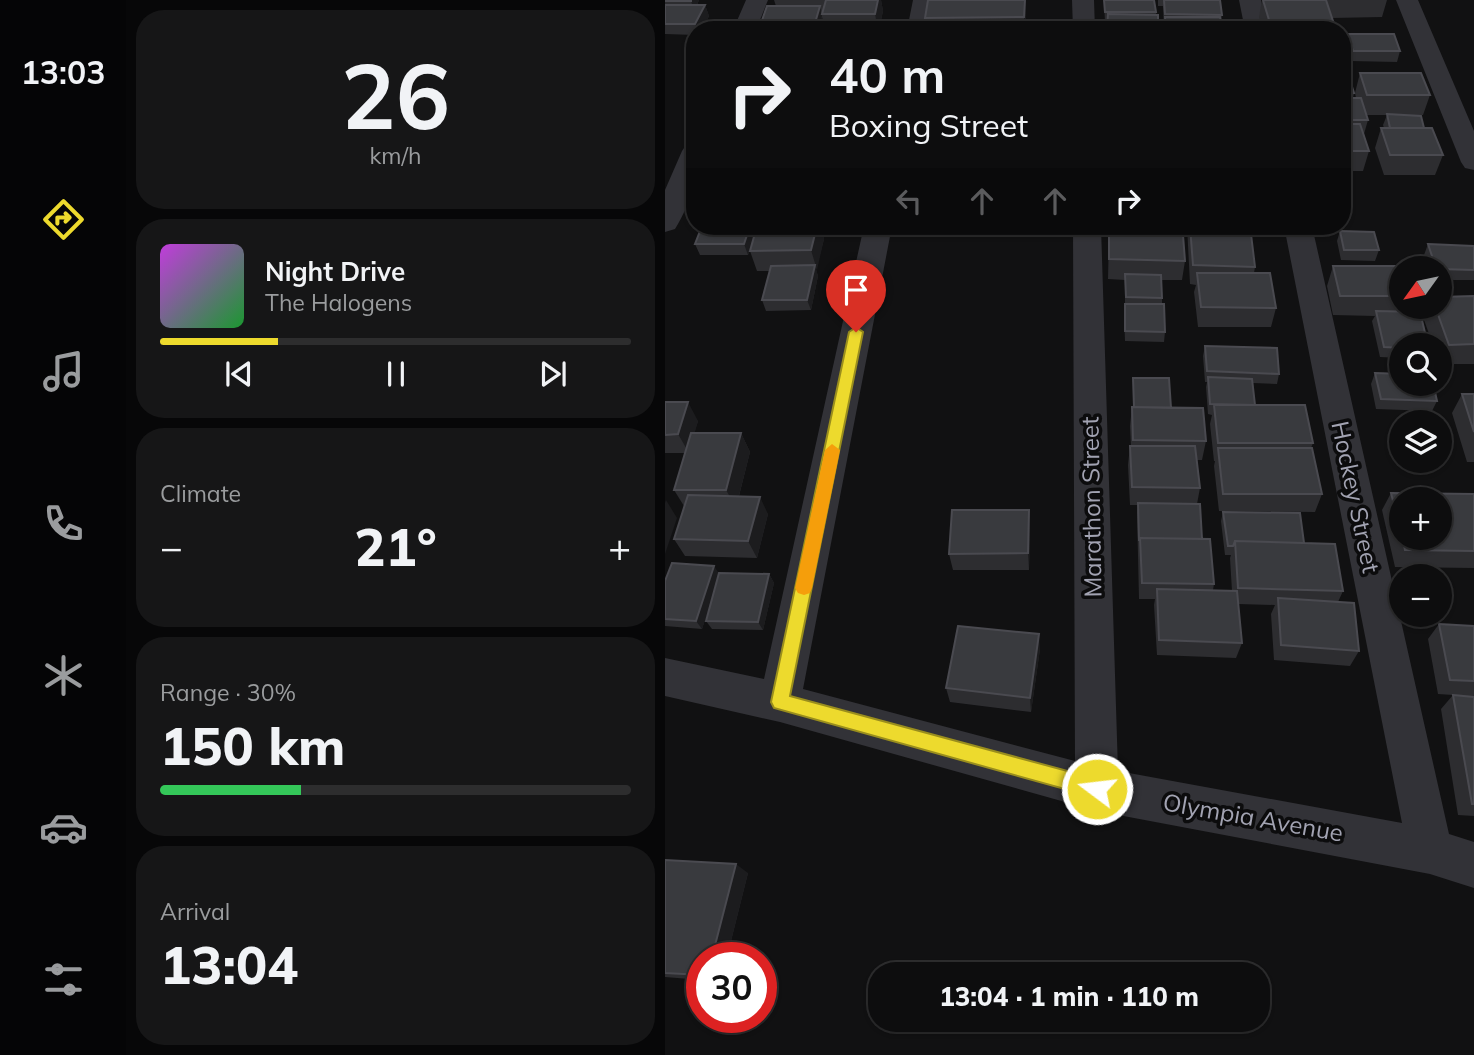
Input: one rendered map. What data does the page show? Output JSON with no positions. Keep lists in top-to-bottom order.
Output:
{
  "streets": {
    "street": ["Hockey Street", "Marathon Street", "Olympia Avenue"]
  },
  "crossings": [
    ["Hockey Street", "Olympia Avenue"],
    ["Marathon Street", "Olympia Avenue"]
  ],
  "north": "bottom left",
  "page": {
    "tabs": "13:03",
    "tile": [
      ["26", "km/h"],
      "Climate",
      ["Range · 30%", "150 km"],
      ["Arrival", "13:04"]
    ],
    "turn": ["40 m", "Boxing Street"],
    "song": ["Night Drive", "The Halogens"],
    "map_buttons": ["+", "−"],
    "heat": ["−", "21°", "+"],
    "limit": "30",
    "trip": "13:04 · 1 min · 110 m"
  }
}
